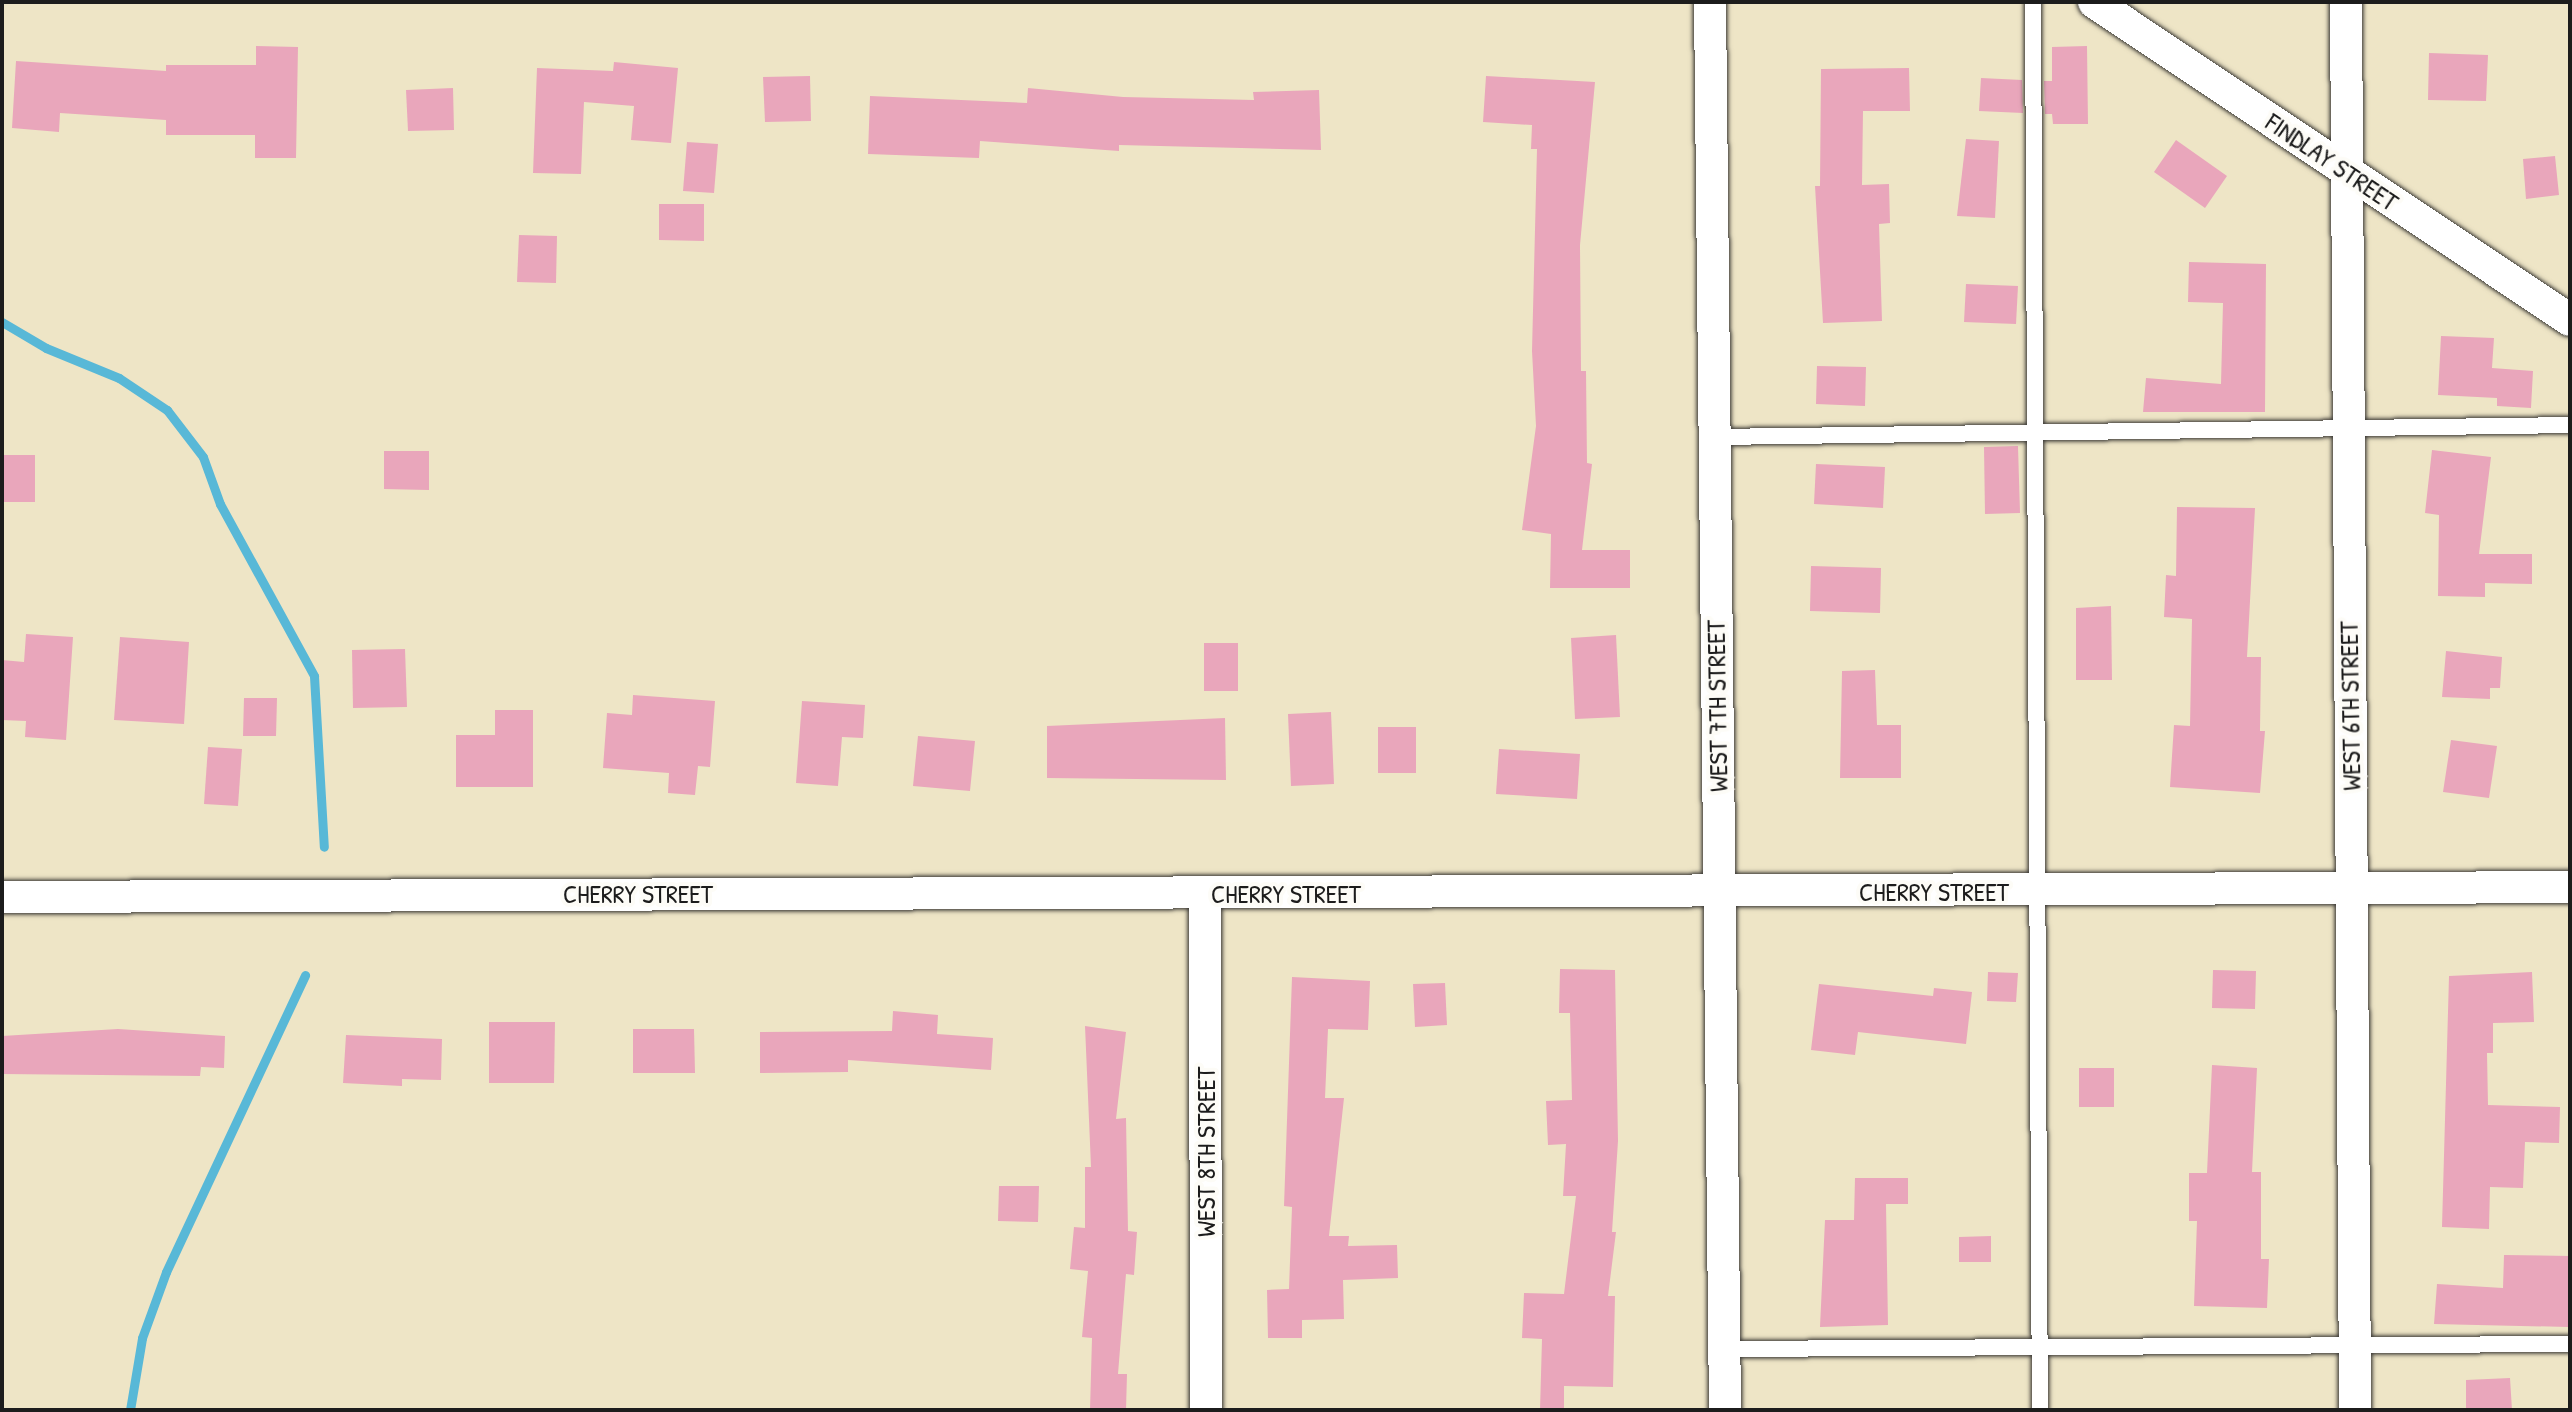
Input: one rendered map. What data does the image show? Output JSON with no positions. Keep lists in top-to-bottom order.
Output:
{
  "streets": {
    "street": [
      "FINDLAY STREET",
      "WEST 7TH STREET",
      "WEST 6TH STREET",
      "CHERRY STREET",
      "WEST 8TH STREET"
    ]
  },
  "crossings": [
    ["FINDLAY STREET", "WEST 6TH STREET"],
    ["WEST 7TH STREET", "CHERRY STREET"],
    ["WEST 6TH STREET", "CHERRY STREET"],
    ["CHERRY STREET", "WEST 8TH STREET"]
  ]
}
